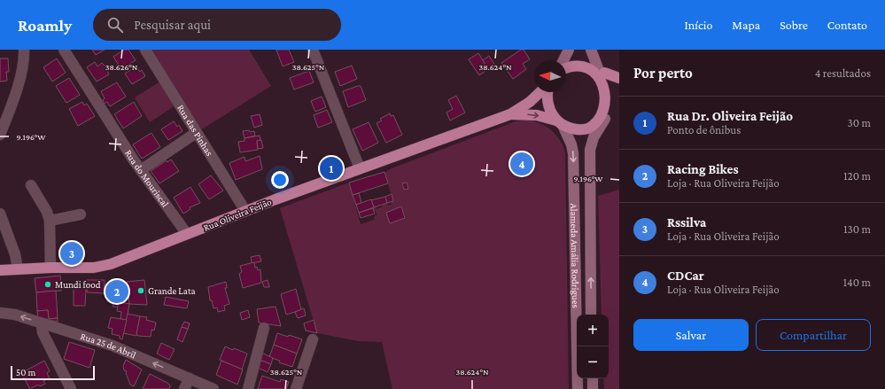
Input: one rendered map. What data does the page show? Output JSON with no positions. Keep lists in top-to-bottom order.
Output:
{
  "streets": {
    "main road": ["Rua Oliveira Feijão"],
    "street": [
      "Rua das Pinhas",
      "Rua do Mouriscal",
      "Alameda Amália Rodrigues",
      "Rua 25 de Abril"
    ]
  },
  "crossings": [
    ["Rua das Pinhas", "Rua Oliveira Feijão"],
    ["Rua do Mouriscal", "Rua Oliveira Feijão"],
    ["Rua Oliveira Feijão", "Alameda Amália Rodrigues"]
  ],
  "one_way": ["Rua 25 de Abril"],
  "places": ["Mundi food", "Grande Lata"],
  "scale_bar": "50 m",
  "north": "left",
  "page": {
    "header": "Roamly",
    "search": "Pesquisar aqui",
    "nav": [
      "Início",
      "Mapa",
      "Sobre",
      "Contato"
    ],
    "heading": ["Por perto", "4 resultados"],
    "list": [
      {
        "mark": "1",
        "name": "Rua Dr. Oliveira Feijão",
        "note": "Ponto de ônibus",
        "value": "30 m"
      },
      {
        "mark": "2",
        "name": "Racing Bikes",
        "note": "Loja · Rua Oliveira Feijão",
        "value": "120 m"
      },
      {
        "mark": "3",
        "name": "Rssilva",
        "note": "Loja · Rua Oliveira Feijão",
        "value": "130 m"
      },
      {
        "mark": "4",
        "name": "CDCar",
        "note": "Loja · Rua Oliveira Feijão",
        "value": "140 m"
      }
    ],
    "pins": [
      "4",
      "1",
      "3",
      "2"
    ],
    "buttons": ["Salvar", "Compartilhar"],
    "map_buttons": ["+", "−"],
    "scale": "50 m"
  },
  "coordinates": [
    "38.626°N",
    "38.625°N",
    "38.624°N",
    "9.196°W"
  ]
}
